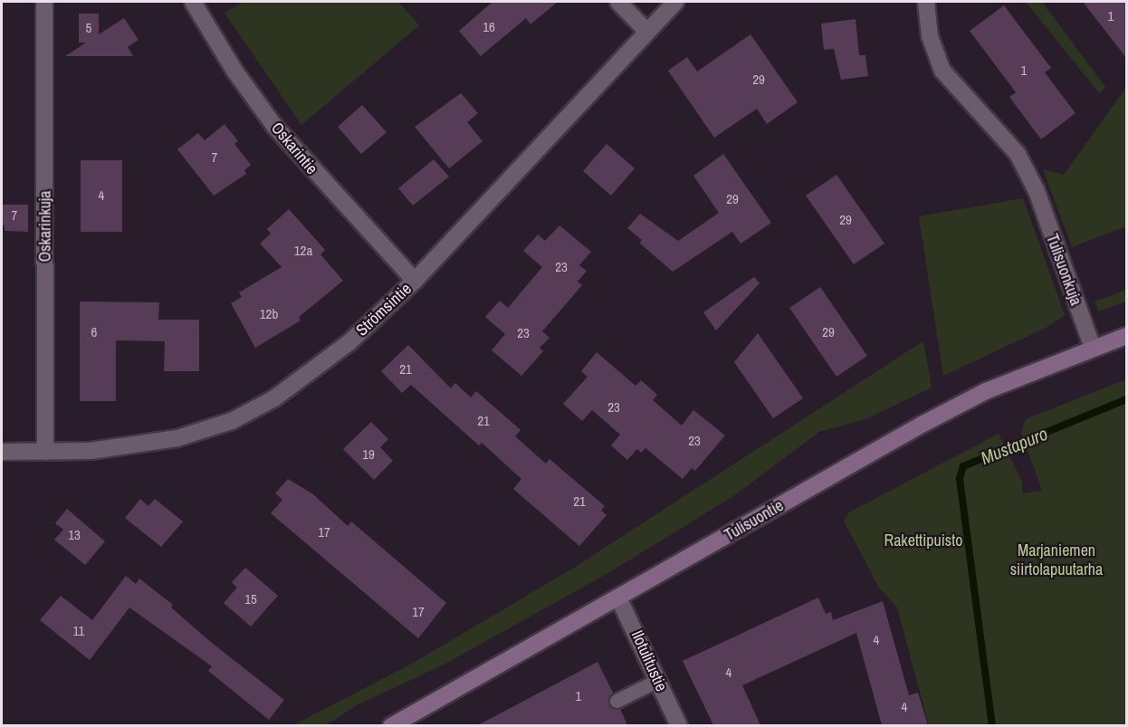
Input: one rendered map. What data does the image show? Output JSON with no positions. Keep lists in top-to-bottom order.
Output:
{
  "streets": {
    "main road": ["Tulisuontie"],
    "street": [
      "Oskarintie",
      "Oskarinkuja",
      "Tulisuonkuja",
      "Strömsintie",
      "Ilotulitustie"
    ]
  },
  "crossings": [
    ["Oskarintie", "Strömsintie"],
    ["Oskarinkuja", "Strömsintie"],
    ["Tulisuonkuja", "Tulisuontie"],
    ["Tulisuontie", "Ilotulitustie"]
  ],
  "water": ["Mustapuro"],
  "parks": ["Rakettipuisto", "Marjaniemen siirtolapuutarha"],
  "house_numbers": [
    "1",
    "16",
    "5",
    "1",
    "29",
    "7",
    "4",
    "29",
    "7",
    "29",
    "12a",
    "23",
    "12b",
    "6",
    "29",
    "23",
    "21",
    "23",
    "21",
    "23",
    "19",
    "21",
    "17",
    "13",
    "15",
    "17",
    "11",
    "4",
    "4",
    "1",
    "4"
  ]
}
